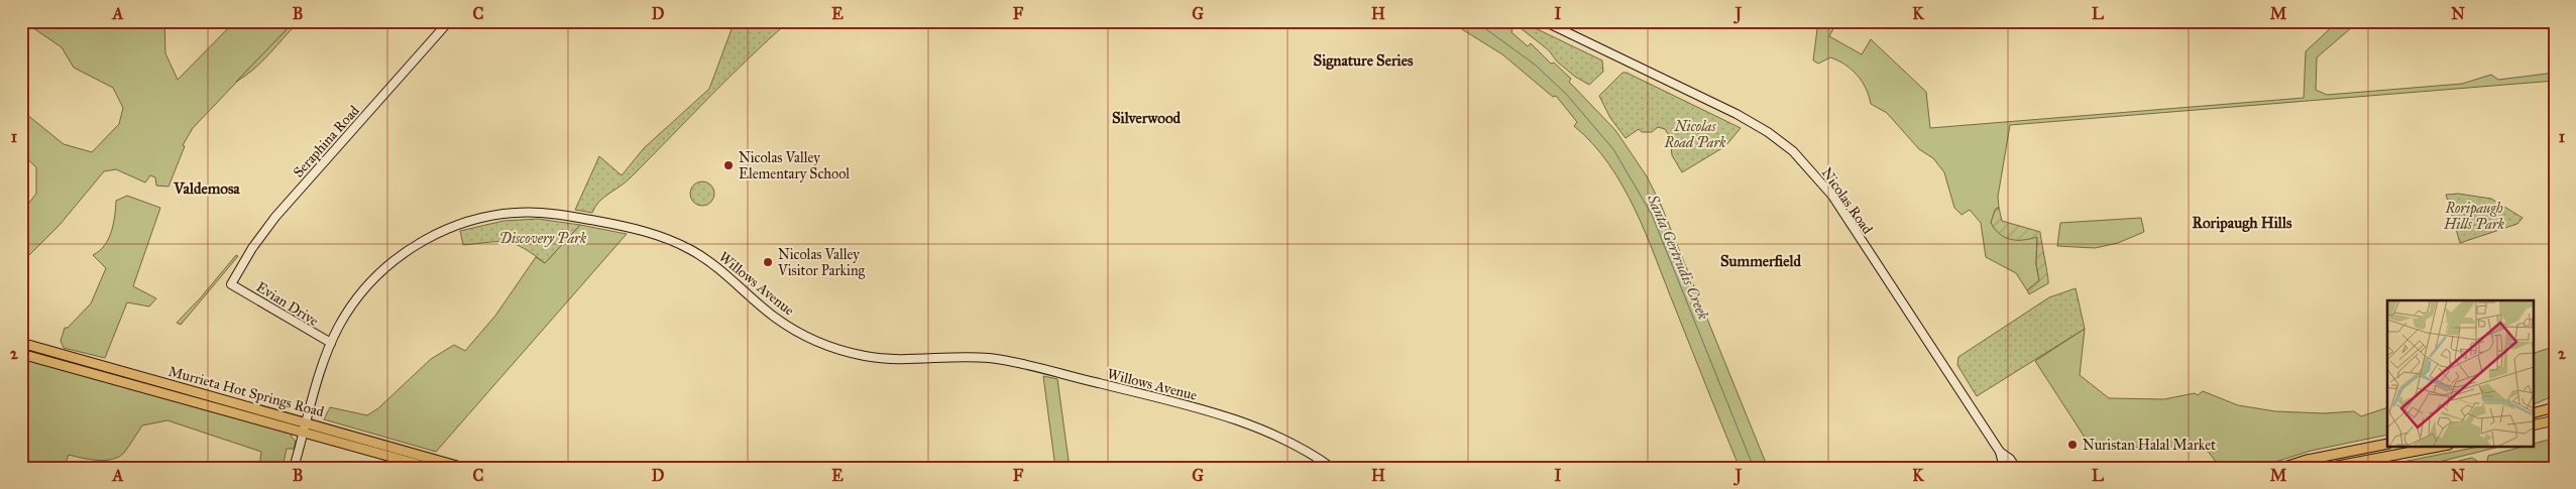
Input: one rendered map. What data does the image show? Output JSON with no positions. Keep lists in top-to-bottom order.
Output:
{
  "streets": {
    "main road": ["Murrieta Hot Springs Road"],
    "street": [
      "Seraphina Road",
      "Nicolas Road",
      "Willows Avenue",
      "Evian Drive"
    ]
  },
  "crossings": [
    ["Seraphina Road", "Evian Drive"],
    ["Willows Avenue", "Evian Drive"],
    ["Willows Avenue", "Murrieta Hot Springs Road"]
  ],
  "districts": [
    "Signature Series",
    "Silverwood",
    "Valdemosa",
    "Roripaugh Hills",
    "Summerfield"
  ],
  "water": ["Santa Gertrudis Creek"],
  "parks": ["Nicolas Road Park", "Roripaugh Hills Park", "Discovery Park"],
  "places": ["Nicolas Valley Elementary School", "Nicolas Valley Visitor Parking", "Nuristan Halal Market"],
  "grid": {
    "columns": [
      "A",
      "B",
      "C",
      "D",
      "E",
      "F",
      "G",
      "H",
      "I",
      "J",
      "K",
      "L",
      "M",
      "N"
    ],
    "rows": ["1", "2"]
  }
}
